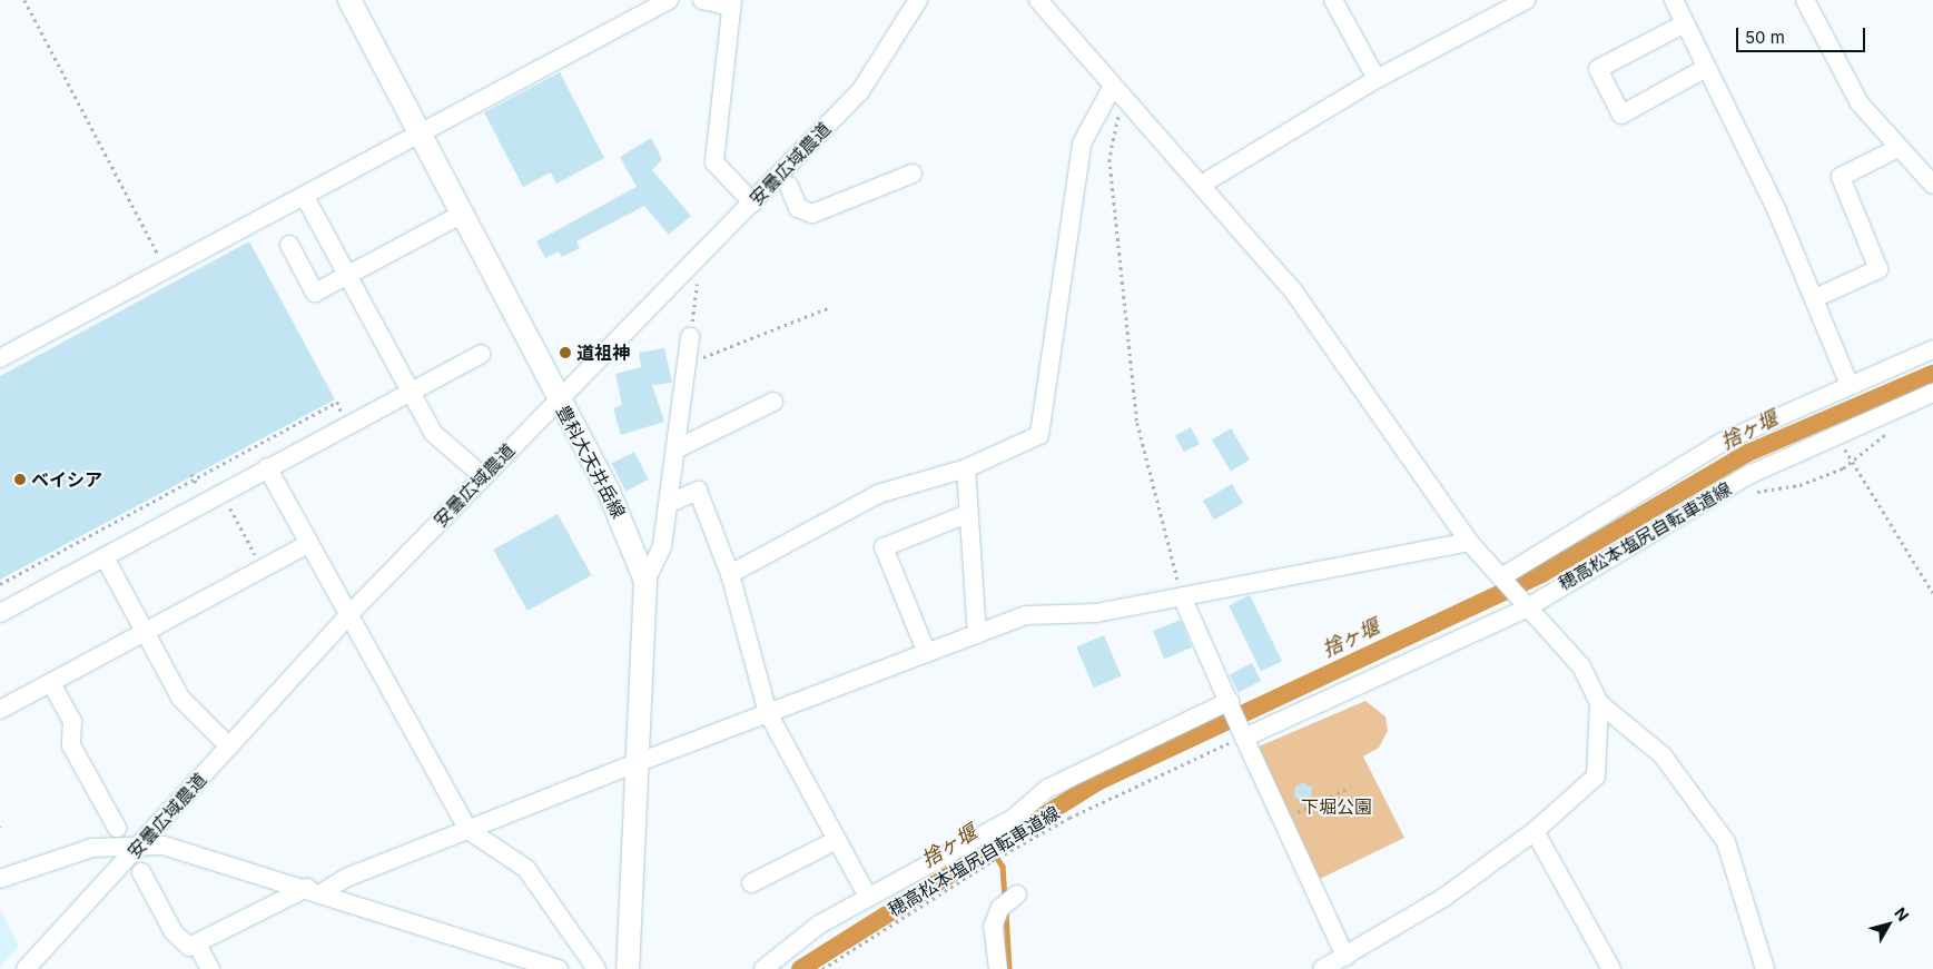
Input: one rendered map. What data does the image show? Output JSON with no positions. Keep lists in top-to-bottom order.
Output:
{
  "streets": {
    "main road": ["豊科大天井岳線"],
    "street": ["安曇広域農道"],
    "path": ["穂高松本塩尻自転車道線"]
  },
  "crossings": [
    ["安曇広域農道", "豊科大天井岳線"]
  ],
  "water": ["捨ヶ堰"],
  "parks": ["下堀公園"],
  "places": ["道祖神", "ベイシア"],
  "scale_bar": "50 m",
  "north": "top right"
}
